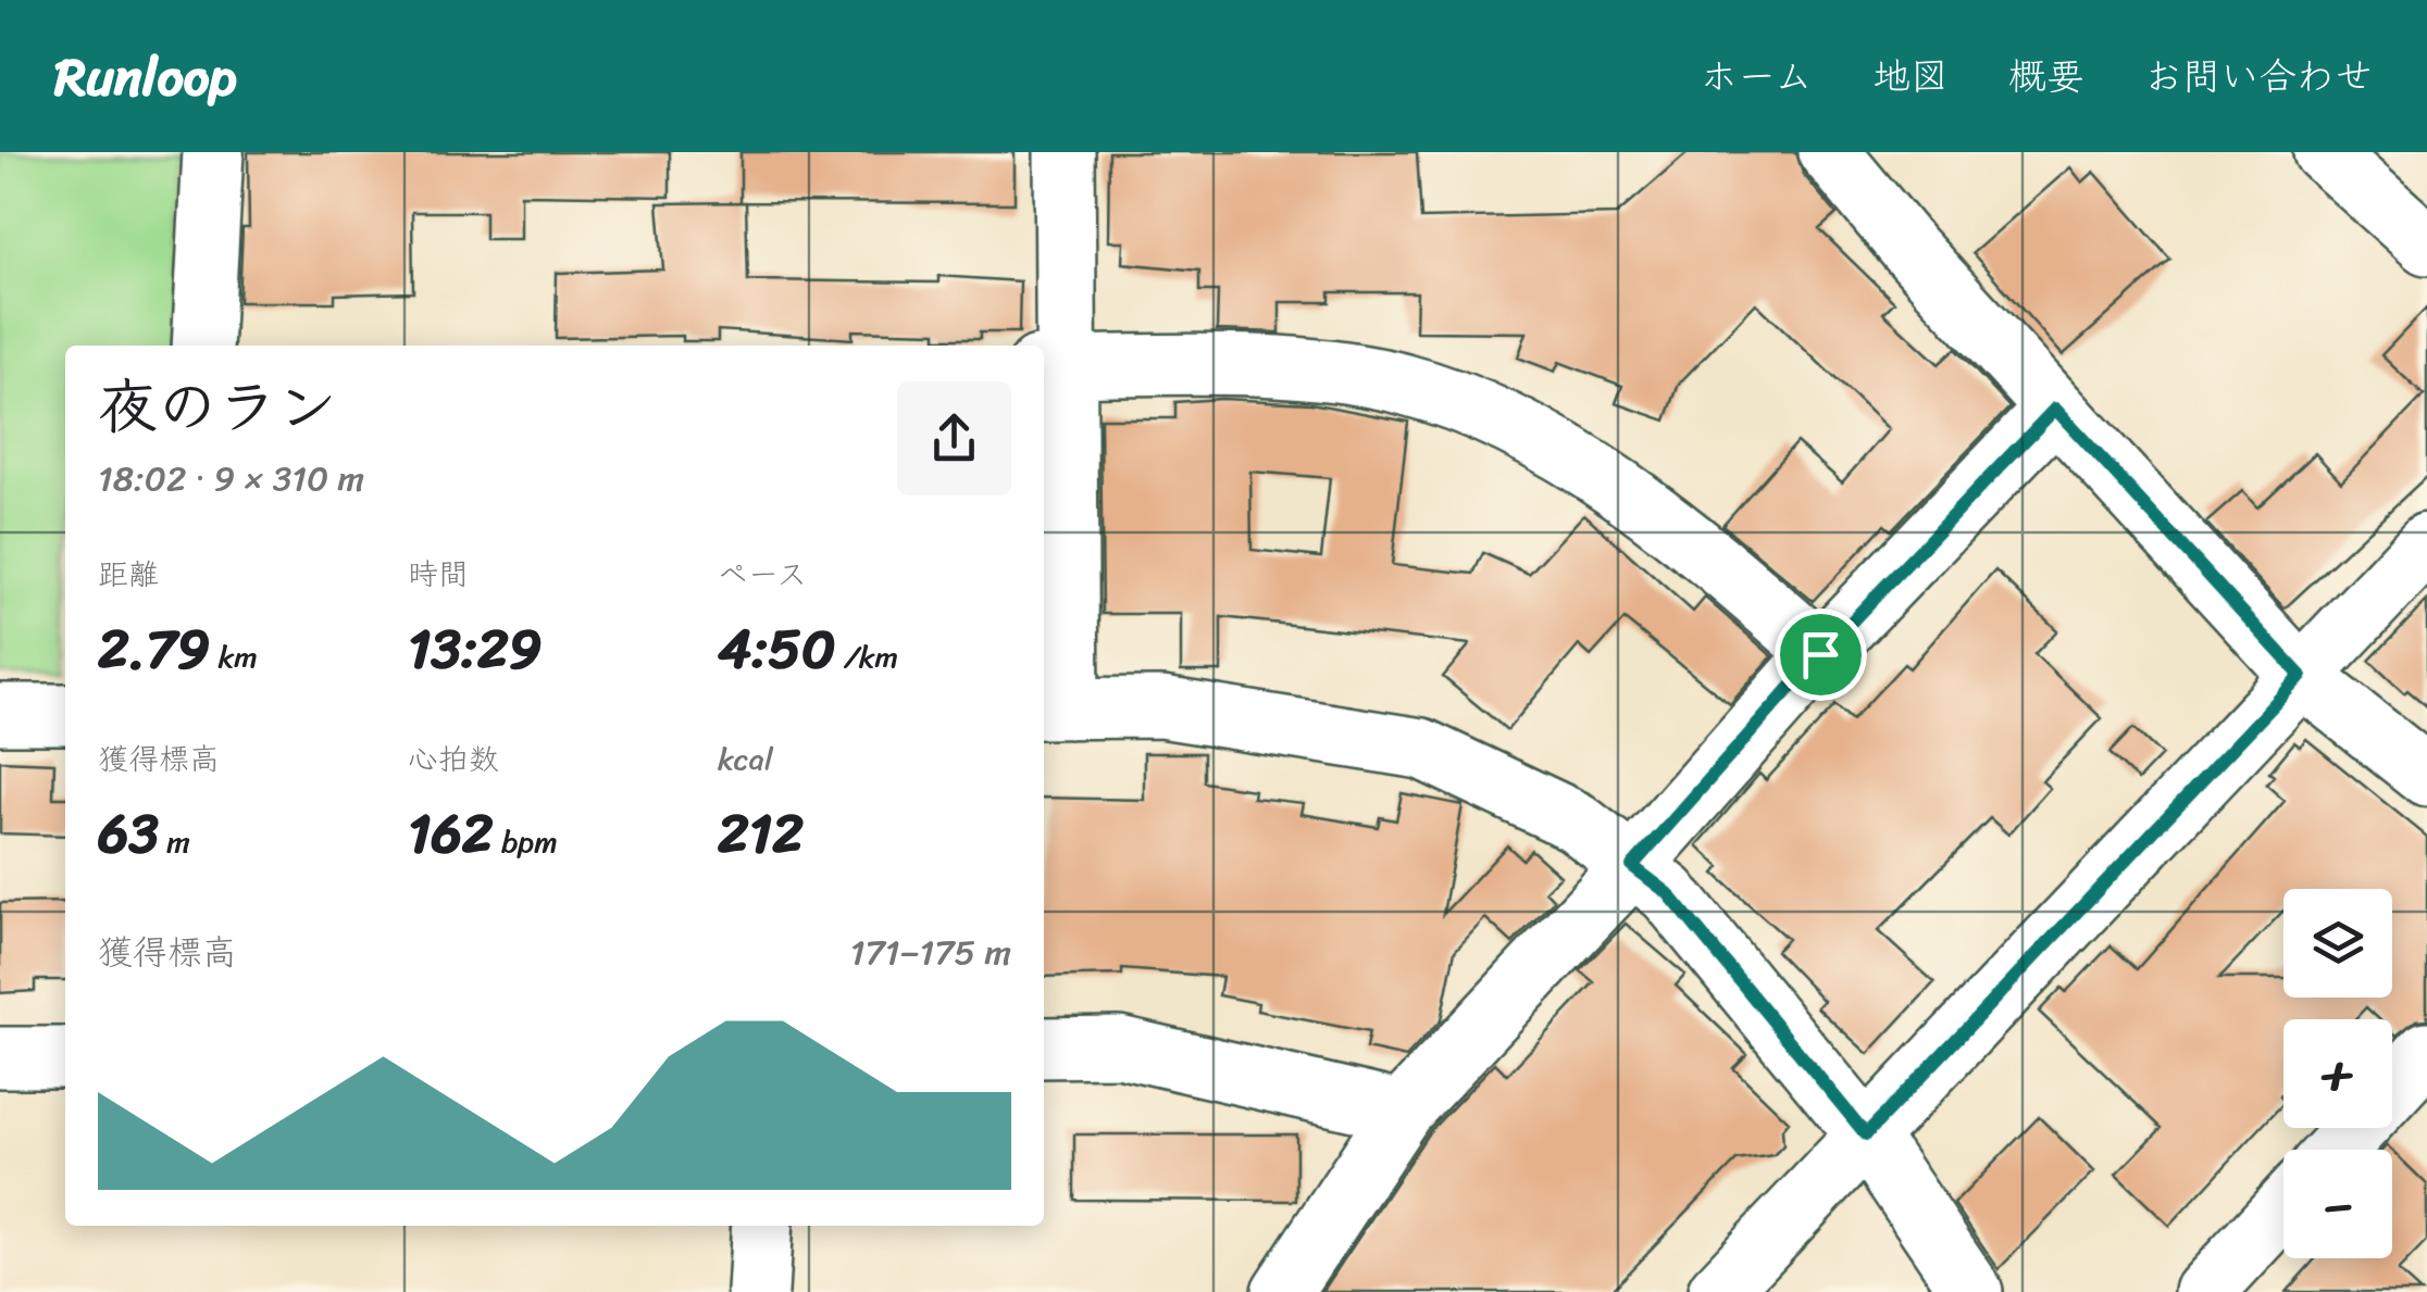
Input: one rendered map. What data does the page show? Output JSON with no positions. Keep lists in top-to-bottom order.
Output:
{
  "page": {
    "header": "Runloop",
    "nav": [
      "ホーム",
      "地図",
      "概要",
      "お問い合わせ"
    ],
    "heading": ["夜のラン", "18:02 · 9 × 310 m"],
    "stats": [
      ["距離", "2.79 km"],
      ["時間", "13:29"],
      ["ペース", "4:50 /km"],
      ["獲得標高", "63 m"],
      ["心拍数", "162 bpm"],
      ["kcal", "212"]
    ],
    "map_buttons": ["+", "−"],
    "chart": ["獲得標高", "171–175 m"]
  }
}
